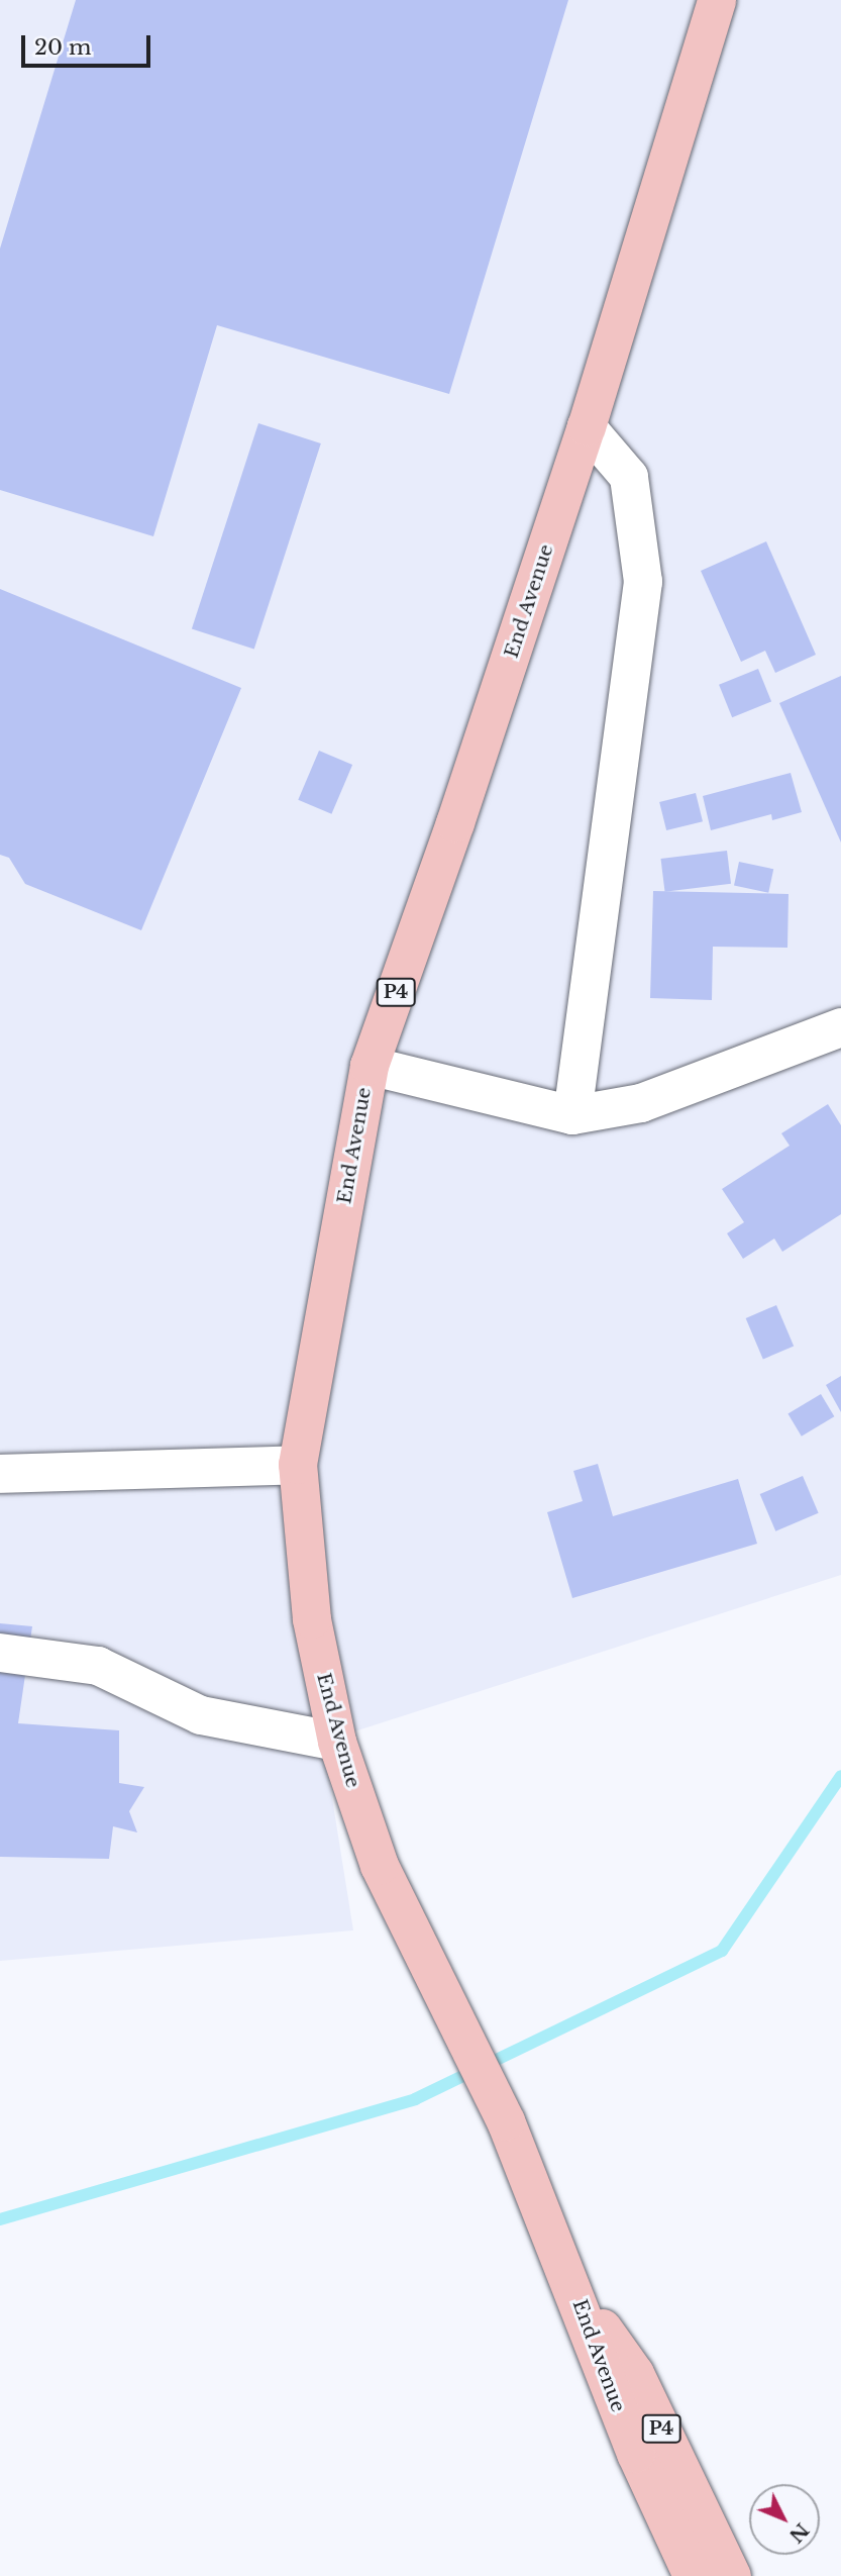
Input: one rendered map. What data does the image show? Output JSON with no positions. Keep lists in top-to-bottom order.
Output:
{
  "streets": {
    "highway": ["End Avenue", "P4"]
  },
  "scale_bar": "20 m",
  "north": "bottom right"
}
